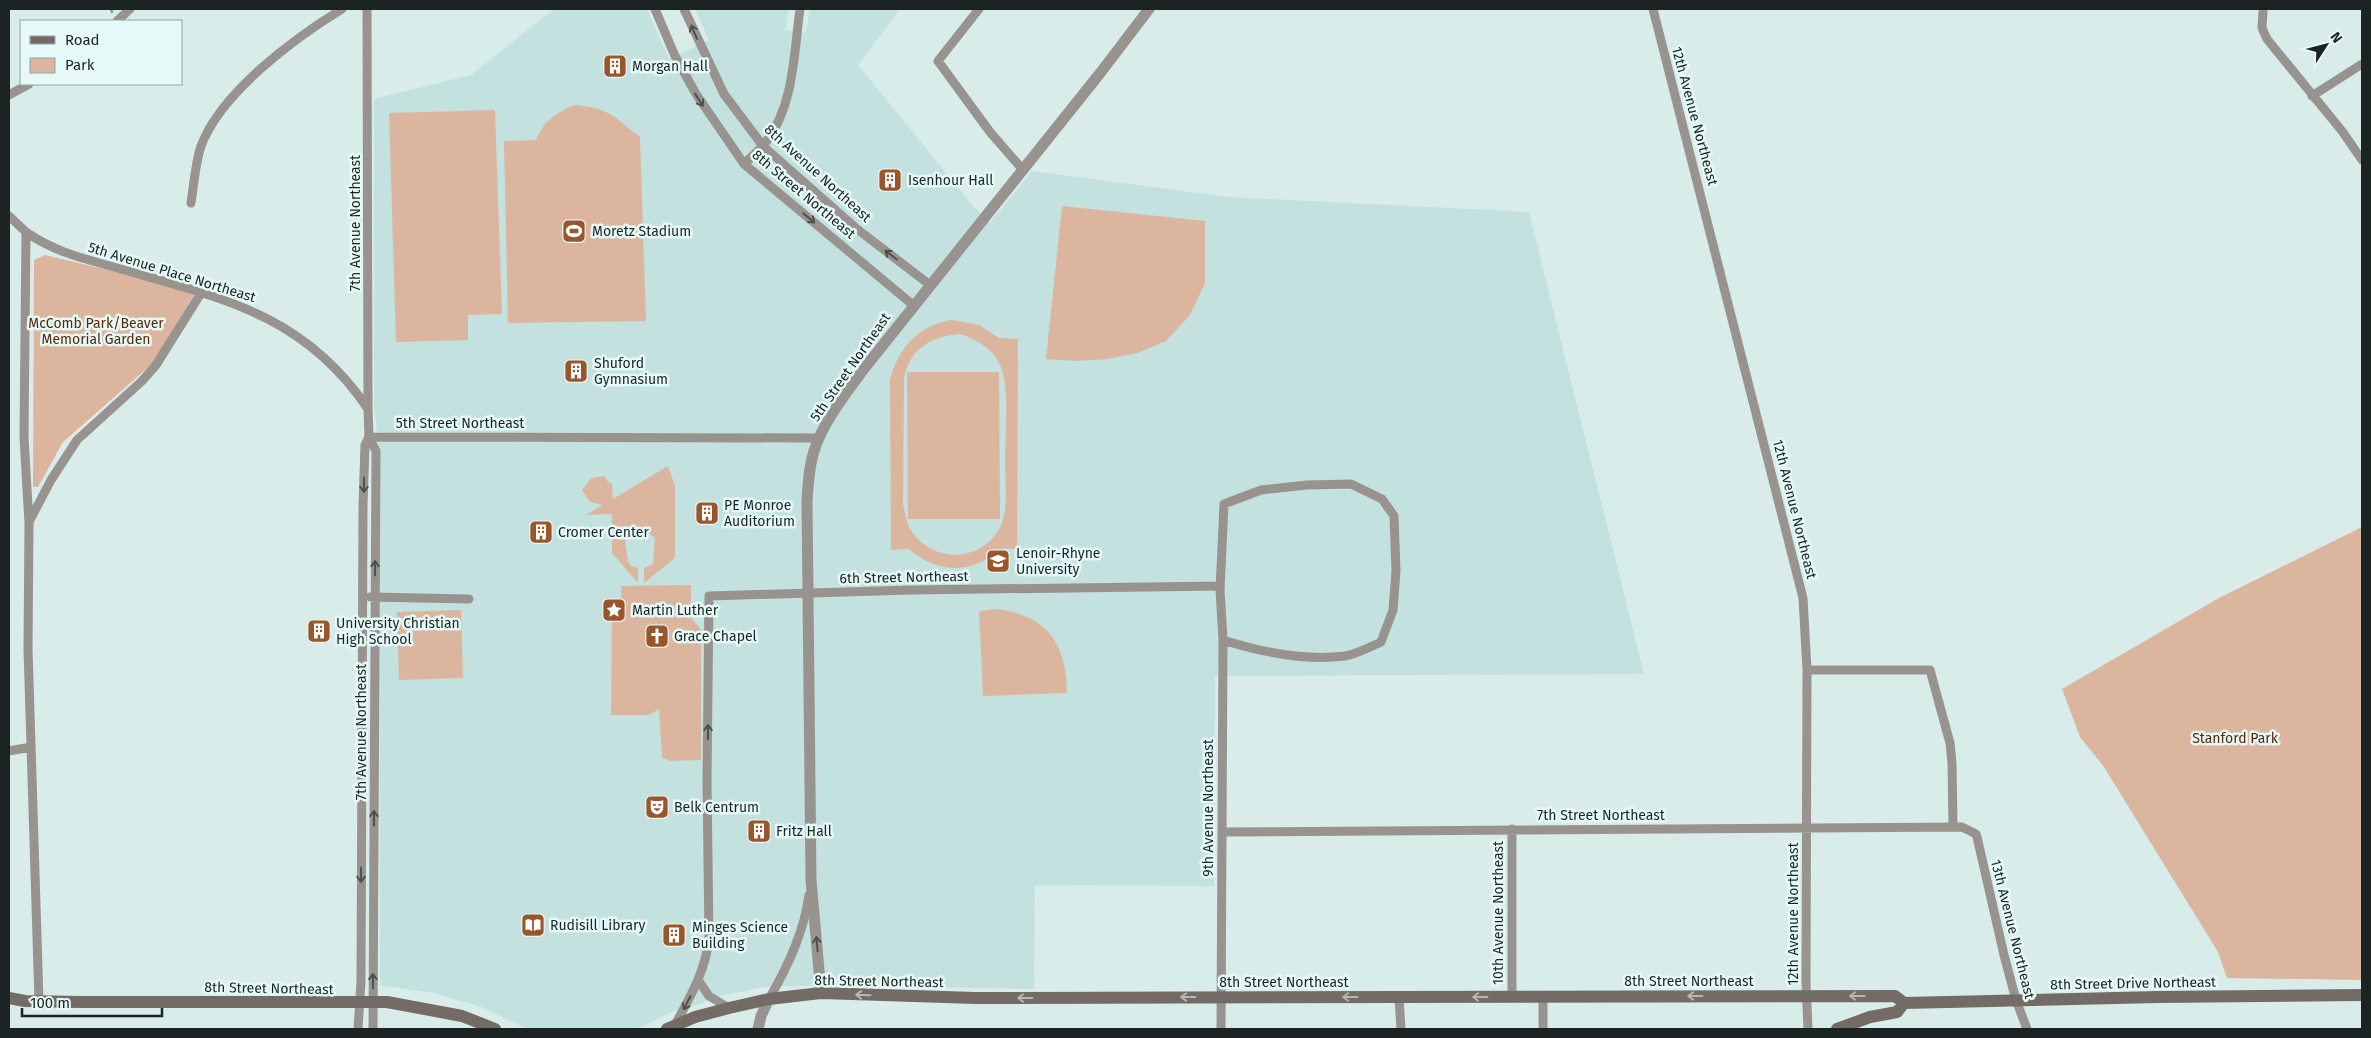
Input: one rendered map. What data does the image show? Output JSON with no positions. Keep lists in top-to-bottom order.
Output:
{
  "streets": {
    "main road": ["8th Street Northeast", "8th Street Drive Northeast"],
    "street": [
      "12th Avenue Northeast",
      "8th Avenue Northeast",
      "7th Avenue Northeast",
      "5th Avenue Place Northeast",
      "5th Street Northeast",
      "6th Street Northeast",
      "9th Avenue Northeast",
      "7th Street Northeast",
      "10th Avenue Northeast",
      "13th Avenue Northeast"
    ]
  },
  "crossings": [
    ["12th Avenue Northeast", "8th Street Northeast"],
    ["12th Avenue Northeast", "7th Street Northeast"],
    ["8th Avenue Northeast", "5th Street Northeast"],
    ["8th Street Northeast", "7th Avenue Northeast"],
    ["8th Street Northeast", "5th Street Northeast"],
    ["8th Street Northeast", "9th Avenue Northeast"],
    ["8th Street Northeast", "10th Avenue Northeast"],
    ["8th Street Northeast", "8th Street Drive Northeast"],
    ["7th Avenue Northeast", "5th Avenue Place Northeast"],
    ["7th Avenue Northeast", "5th Street Northeast"],
    ["6th Street Northeast", "9th Avenue Northeast"],
    ["9th Avenue Northeast", "7th Street Northeast"],
    ["7th Street Northeast", "10th Avenue Northeast"],
    ["7th Street Northeast", "13th Avenue Northeast"],
    ["13th Avenue Northeast", "8th Street Drive Northeast"]
  ],
  "one_way": ["8th Avenue Northeast", "6th Street Northeast"],
  "parks": ["McComb Park/Beaver Memorial Garden", "Stanford Park"],
  "places": {
    "building": [
      "Morgan Hall",
      "Isenhour Hall",
      "Shuford Gymnasium",
      "PE Monroe Auditorium",
      "Cromer Center",
      "University Christian High School",
      "Fritz Hall",
      "Minges Science Building"
    ],
    "sports": ["Moretz Stadium"],
    "school or university": ["Lenoir-Rhyne University"],
    "place": ["Martin Luther"],
    "church": ["Grace Chapel"],
    "theatre": ["Belk Centrum"],
    "library": ["Rudisill Library"]
  },
  "legend": ["Road", "Park"],
  "scale_bar": "100 m",
  "north": "top right"
}
